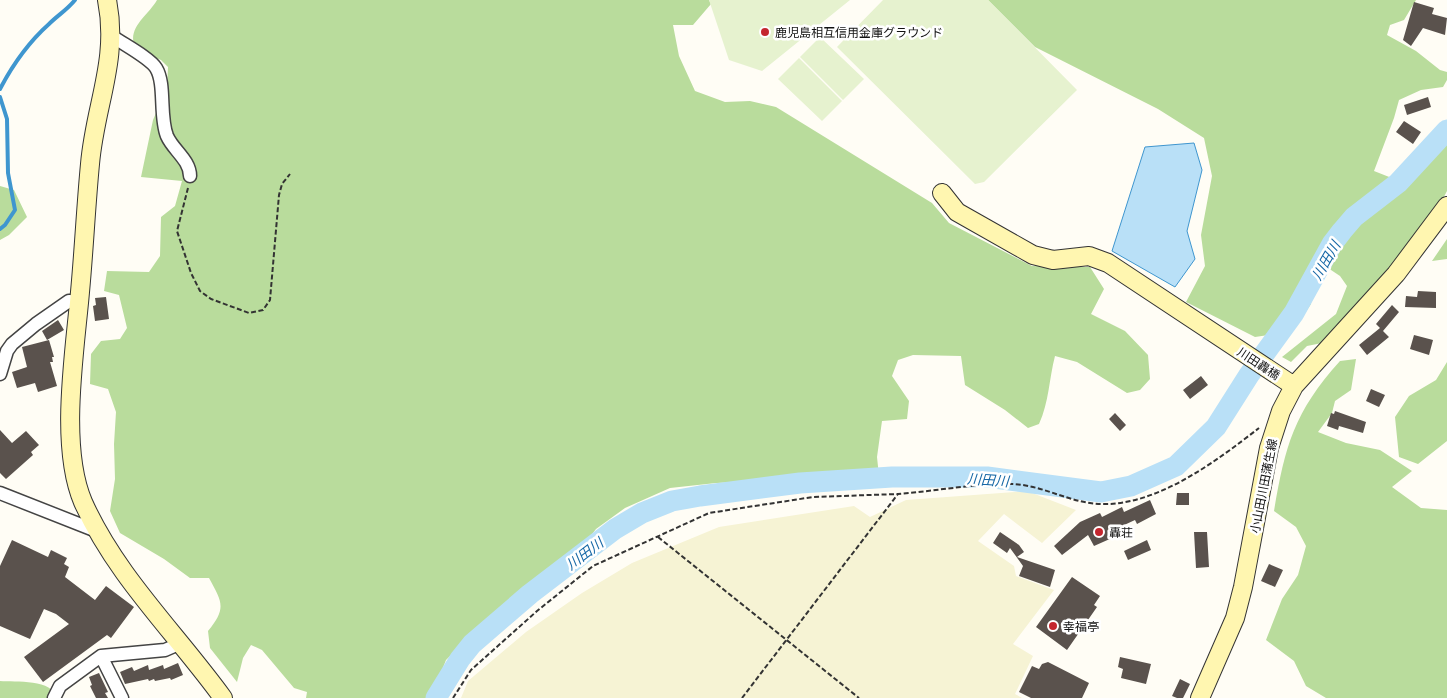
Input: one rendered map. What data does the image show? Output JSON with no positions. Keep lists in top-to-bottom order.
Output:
{
  "streets": {
    "street": ["川田轟橋", "小山田川田蒲生線"]
  },
  "crossings": [
    ["川田轟橋", "小山田川田蒲生線"]
  ],
  "water": ["川田川"],
  "places": ["鹿児島相互信用金庫グラウンド", "轟荘", "幸福亭"]
}
